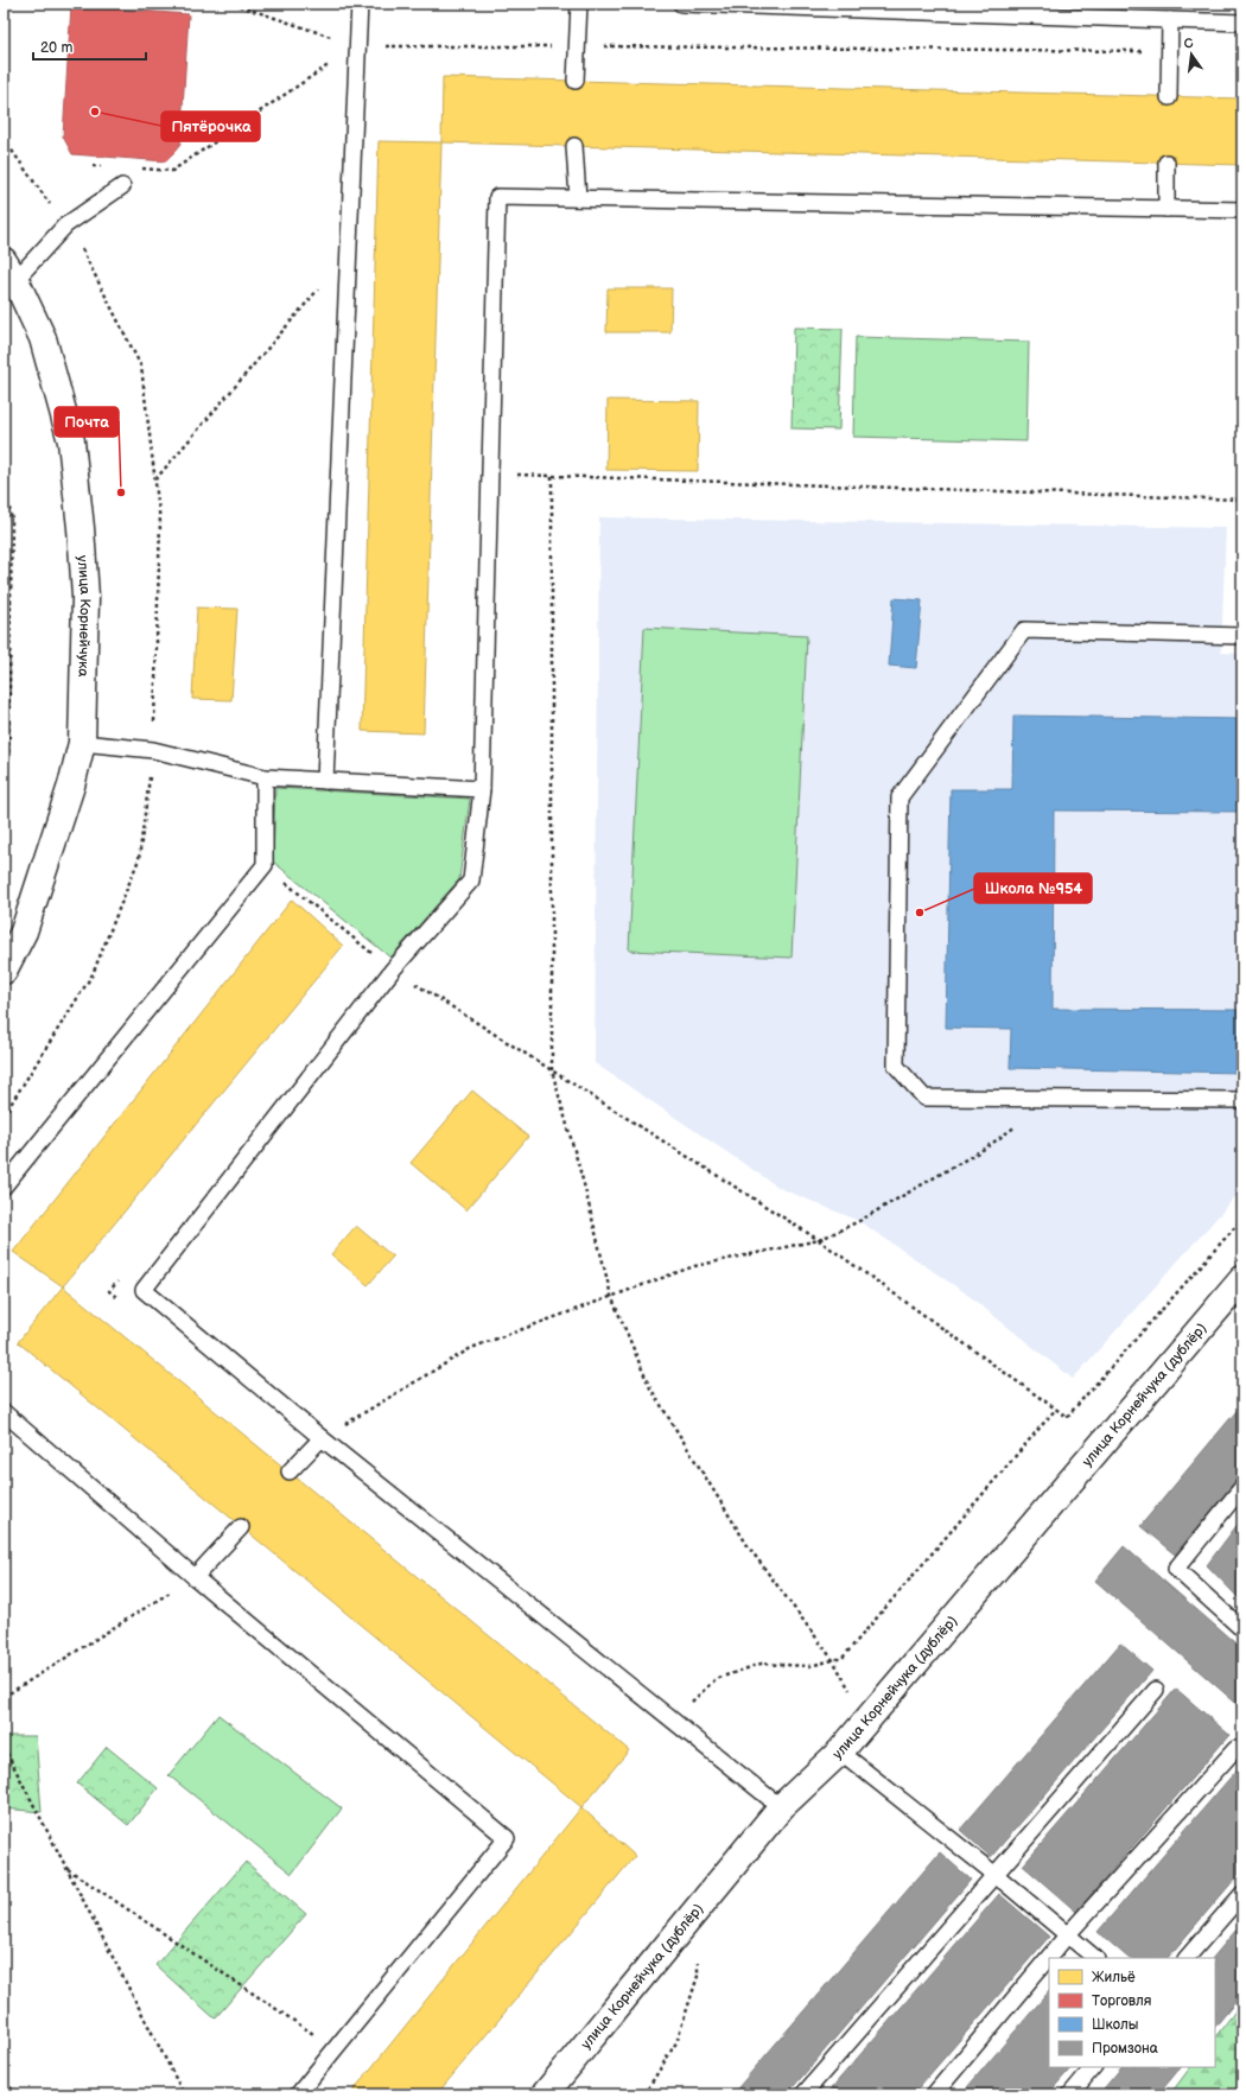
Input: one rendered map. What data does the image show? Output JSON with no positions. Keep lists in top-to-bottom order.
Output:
{
  "streets": {
    "street": ["улица Корнейчука", "улица Корнейчука (дублёр)"]
  },
  "places": ["Пятёрочка", "Почта", "Школа №954"],
  "legend": [
    "Жильё",
    "Торговля",
    "Школы",
    "Промзона"
  ],
  "scale_bar": "20 m",
  "north": "top"
}
